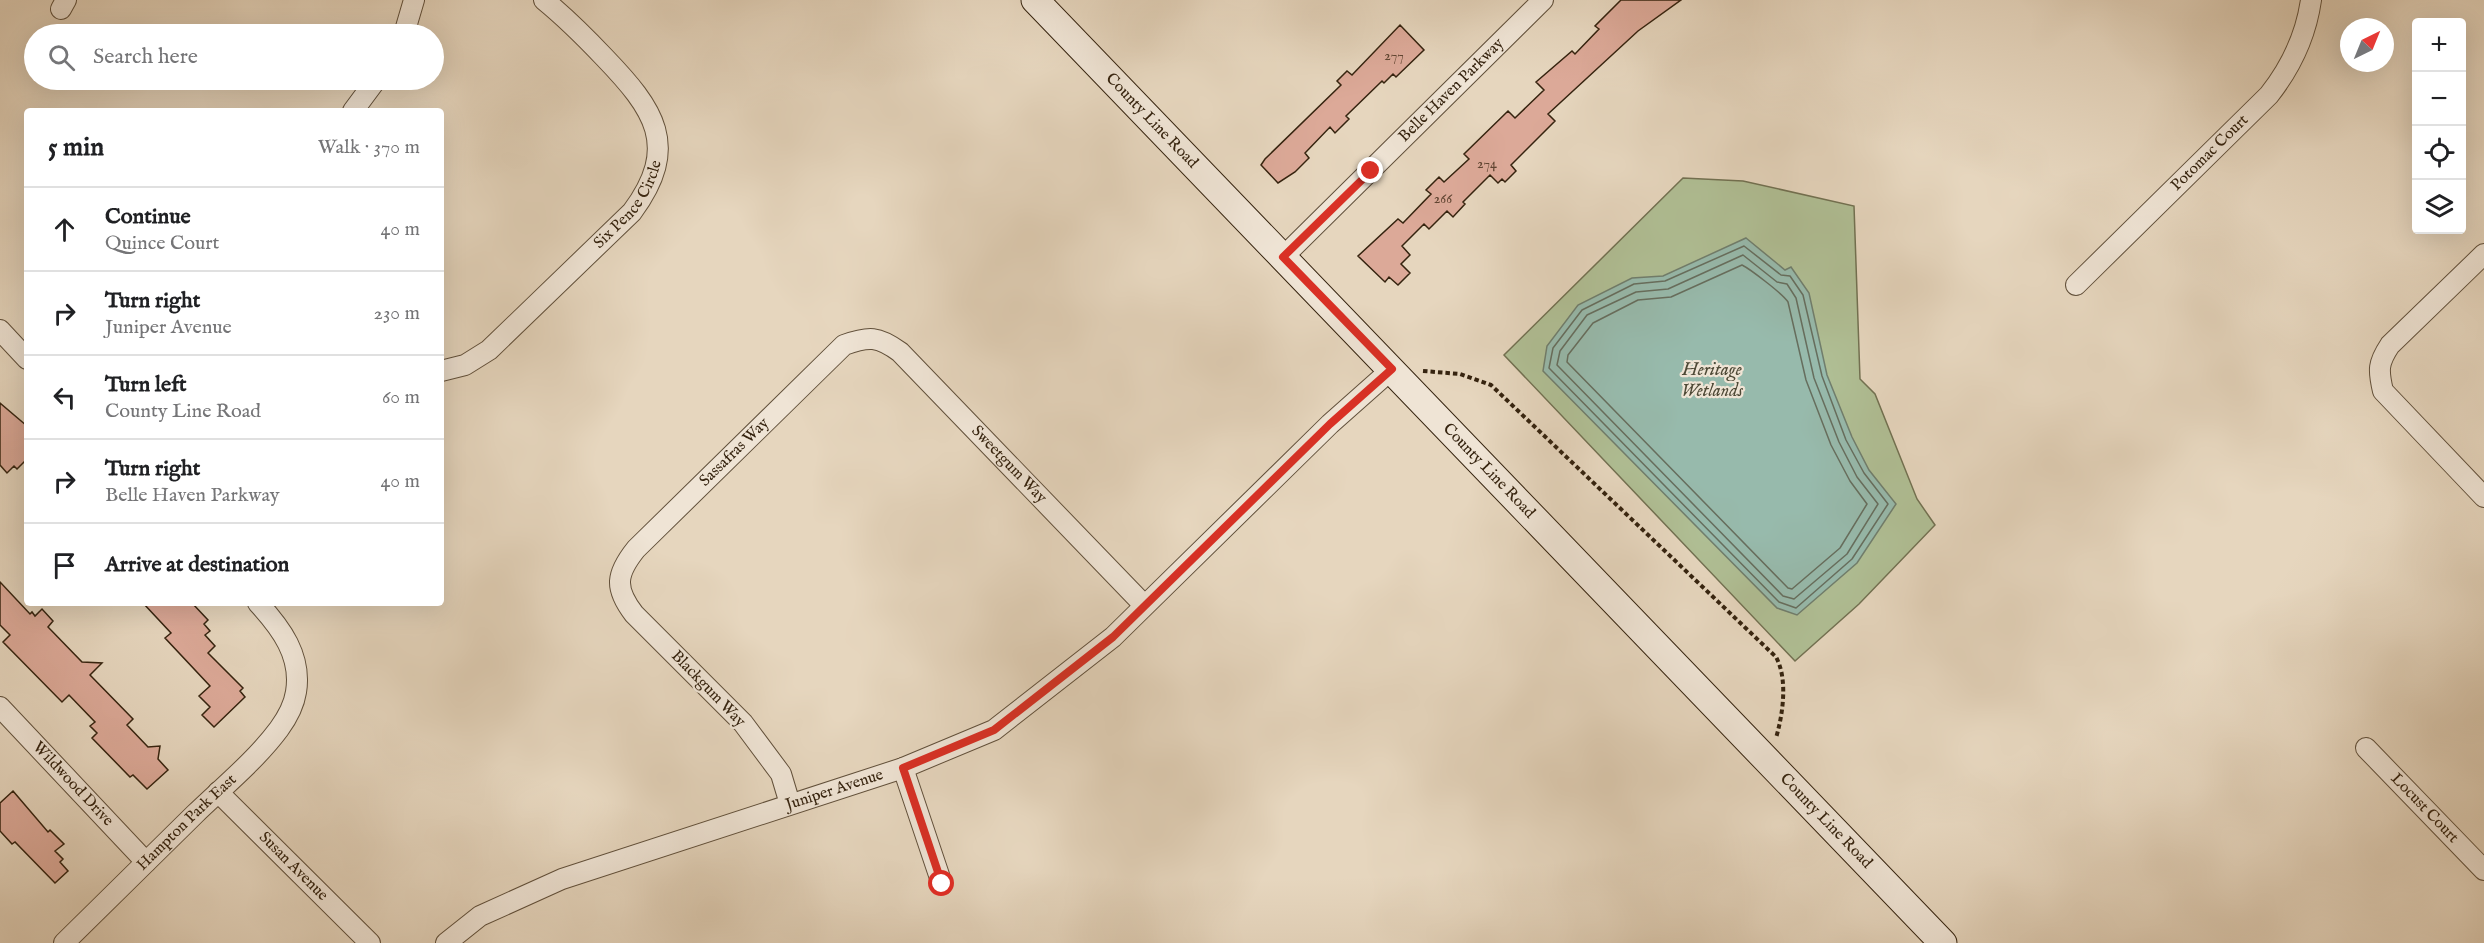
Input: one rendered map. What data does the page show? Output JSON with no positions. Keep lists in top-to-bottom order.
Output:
{
  "streets": {
    "main road": ["County Line Road"],
    "street": [
      "Belle Haven Parkway",
      "Potomac Court",
      "Six Pence Circle",
      "Sassafras Way",
      "Sweetgum Way",
      "Blackgum Way",
      "Wildwood Drive",
      "Juniper Avenue",
      "Locust Court",
      "Hampton Park East",
      "Susan Avenue"
    ]
  },
  "crossings": [
    ["Belle Haven Parkway", "County Line Road"],
    ["County Line Road", "Juniper Avenue"],
    ["Sassafras Way", "Sweetgum Way"],
    ["Sassafras Way", "Blackgum Way"],
    ["Sweetgum Way", "Juniper Avenue"],
    ["Blackgum Way", "Juniper Avenue"],
    ["Wildwood Drive", "Hampton Park East"],
    ["Hampton Park East", "Susan Avenue"]
  ],
  "water": ["Heritage Wetlands"],
  "house_numbers": ["277", "274", "266"],
  "north": "top right",
  "page": {
    "map_buttons": ["+", "−"],
    "search": "Search here",
    "heading": ["5 min", "Walk · 370 m"],
    "list": [
      ["Continue", "Quince Court", "40 m"],
      ["Turn right", "Juniper Avenue", "230 m"],
      ["Turn left", "County Line Road", "60 m"],
      ["Turn right", "Belle Haven Parkway", "40 m"],
      "Arrive at destination"
    ]
  }
}
